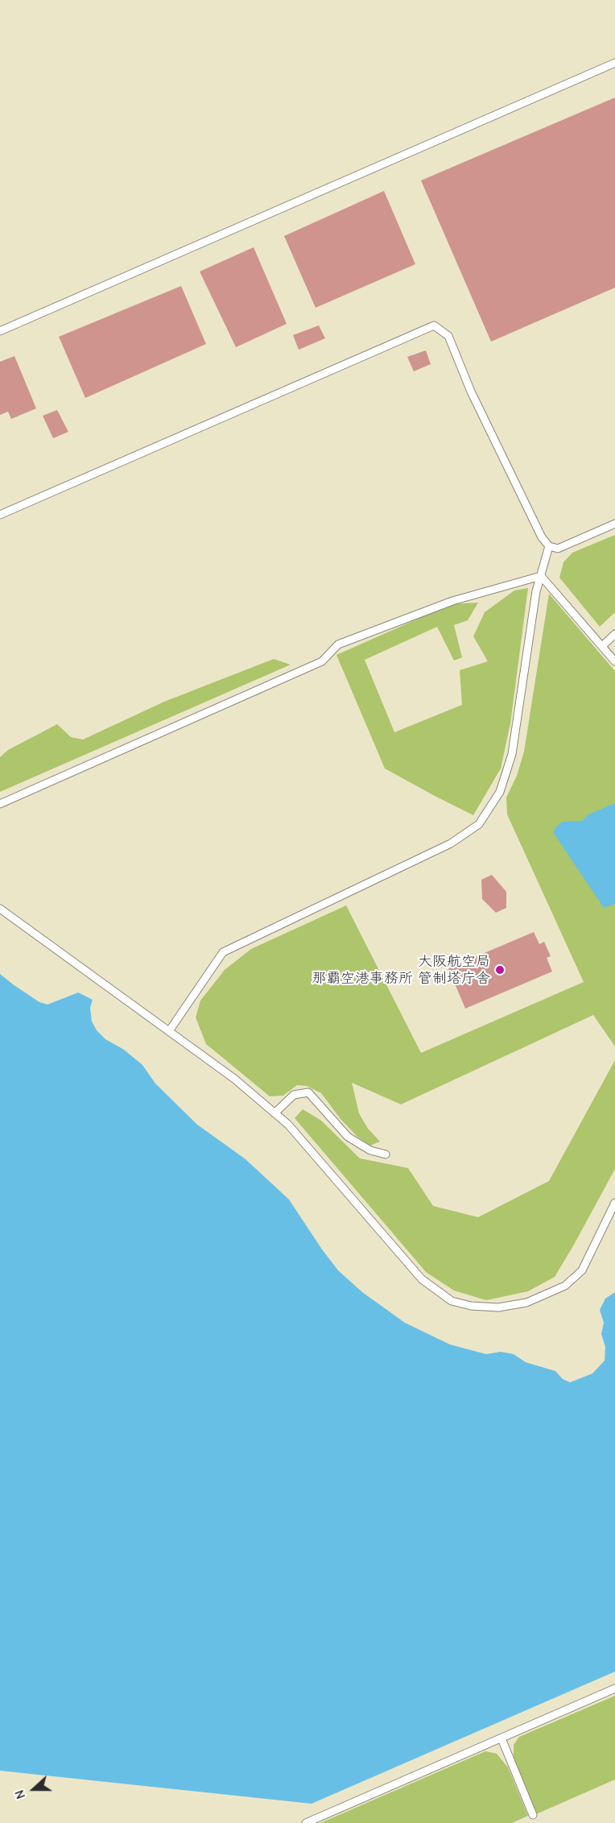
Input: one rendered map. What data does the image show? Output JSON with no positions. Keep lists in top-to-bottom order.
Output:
{
  "places": ["大阪航空局 那覇空港事務所 管制塔庁舎"],
  "north": "left"
}
